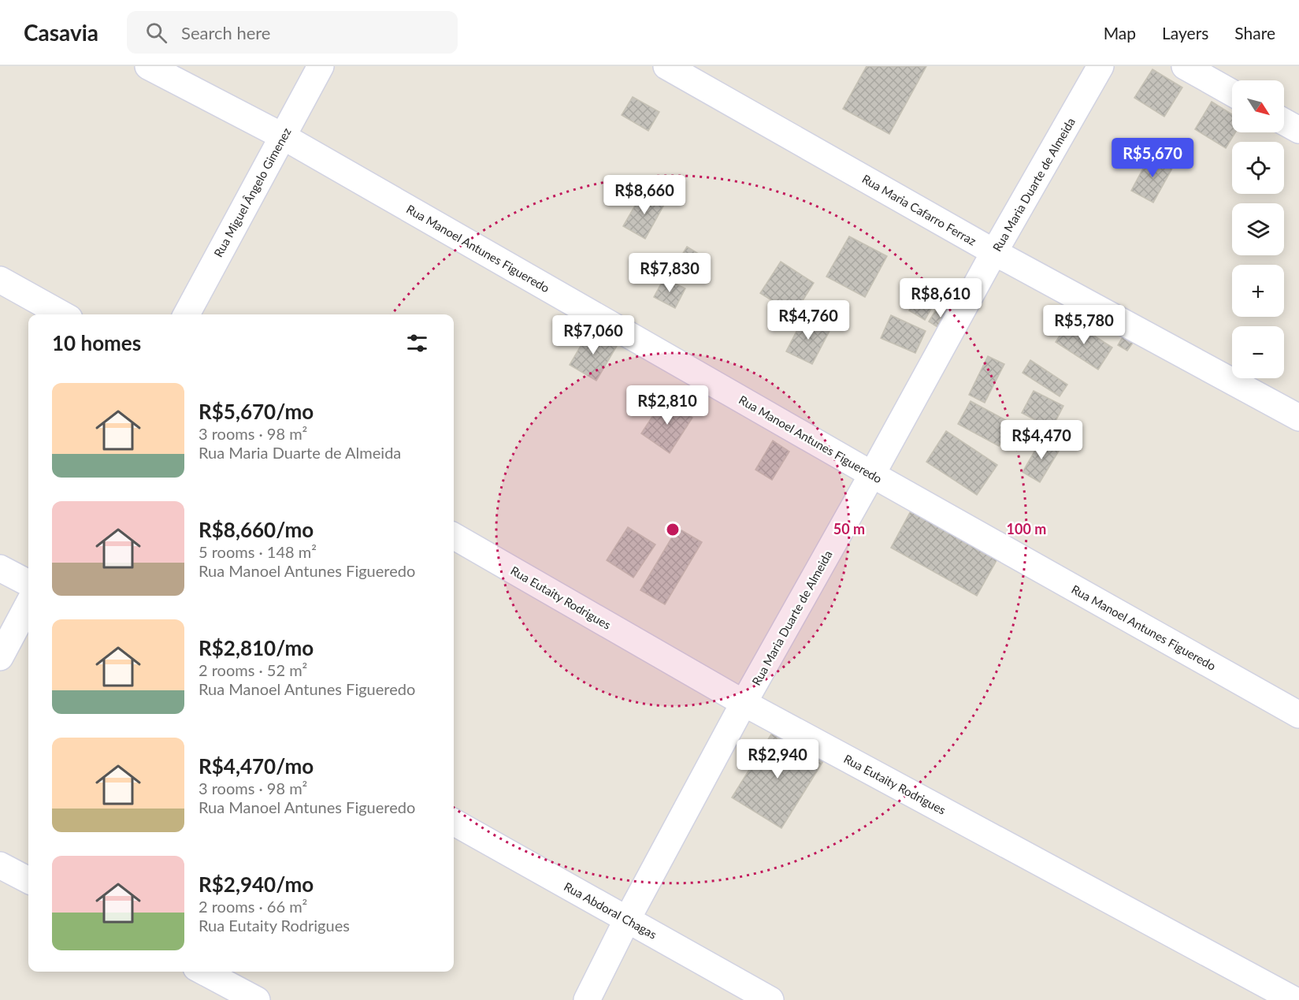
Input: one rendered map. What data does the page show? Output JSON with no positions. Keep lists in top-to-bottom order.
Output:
{
  "streets": {
    "street": [
      "Rua Maria Duarte de Almeida",
      "Rua Miguel Ângelo Gimenez",
      "Rua Maria Cafarro Ferraz",
      "Rua Manoel Antunes Figueredo",
      "Rua Eutaity Rodrigues",
      "Rua Abdoral Chagas"
    ]
  },
  "crossings": [
    ["Rua Maria Duarte de Almeida", "Rua Maria Cafarro Ferraz"],
    ["Rua Maria Duarte de Almeida", "Rua Manoel Antunes Figueredo"],
    ["Rua Maria Duarte de Almeida", "Rua Eutaity Rodrigues"],
    ["Rua Maria Duarte de Almeida", "Rua Abdoral Chagas"],
    ["Rua Miguel Ângelo Gimenez", "Rua Manoel Antunes Figueredo"]
  ],
  "north": "bottom right",
  "page": {
    "header": "Casavia",
    "search": "Search here",
    "nav": ["Map", "Layers", "Share"],
    "map_buttons": ["+", "−"],
    "price": [
      "R$5,670",
      "R$8,660",
      "R$7,830",
      "R$8,610",
      "R$4,760",
      "R$5,780",
      "R$7,060",
      "R$2,810",
      "R$4,470",
      "R$2,940"
    ],
    "heading": "10 homes",
    "list": [
      {
        "name": "R$5,670/mo",
        "note": "3 rooms · 98 m² · Rua Maria Duarte de Almeida"
      },
      {
        "name": "R$8,660/mo",
        "note": "5 rooms · 148 m² · Rua Manoel Antunes Figueredo"
      },
      {
        "name": "R$2,810/mo",
        "note": "2 rooms · 52 m² · Rua Manoel Antunes Figueredo"
      },
      {
        "name": "R$4,470/mo",
        "note": "3 rooms · 98 m² · Rua Manoel Antunes Figueredo"
      },
      {
        "name": "R$2,940/mo",
        "note": "2 rooms · 66 m² · Rua Eutaity Rodrigues"
      }
    ]
  },
  "rings": ["50 m", "100 m"]
}
